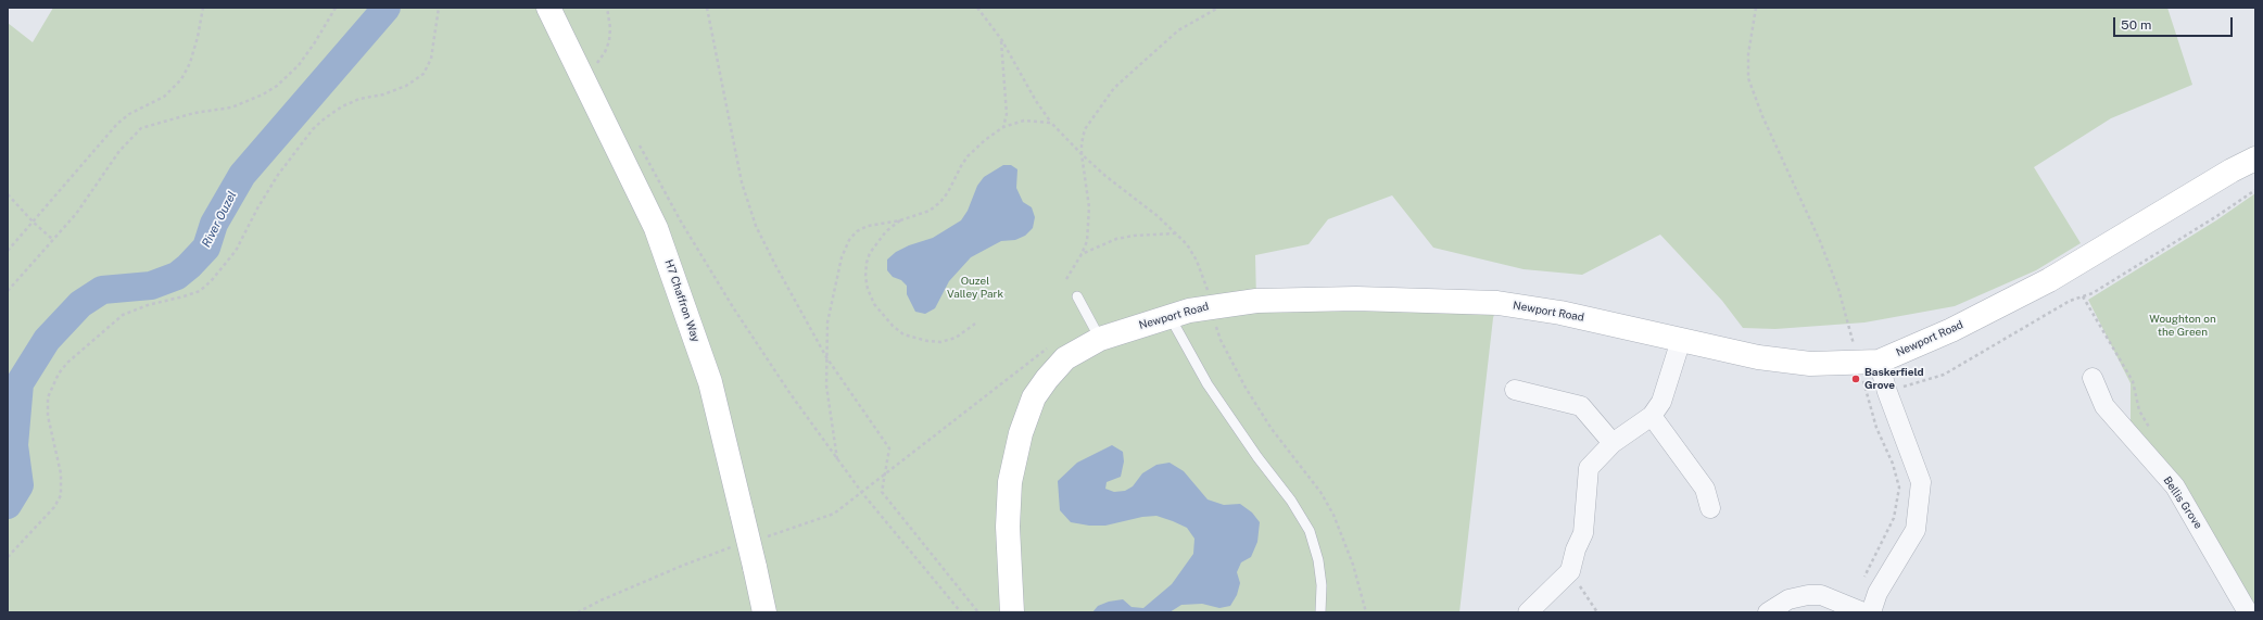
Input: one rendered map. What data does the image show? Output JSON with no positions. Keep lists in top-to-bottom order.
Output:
{
  "streets": {
    "street": ["H7 Chaffron Way", "Newport Road", "Bellis Grove"]
  },
  "water": ["River Ouzel"],
  "parks": ["Ouzel Valley Park", "Woughton on the Green"],
  "places": ["Baskerfield Grove"],
  "scale_bar": "50 m"
}
